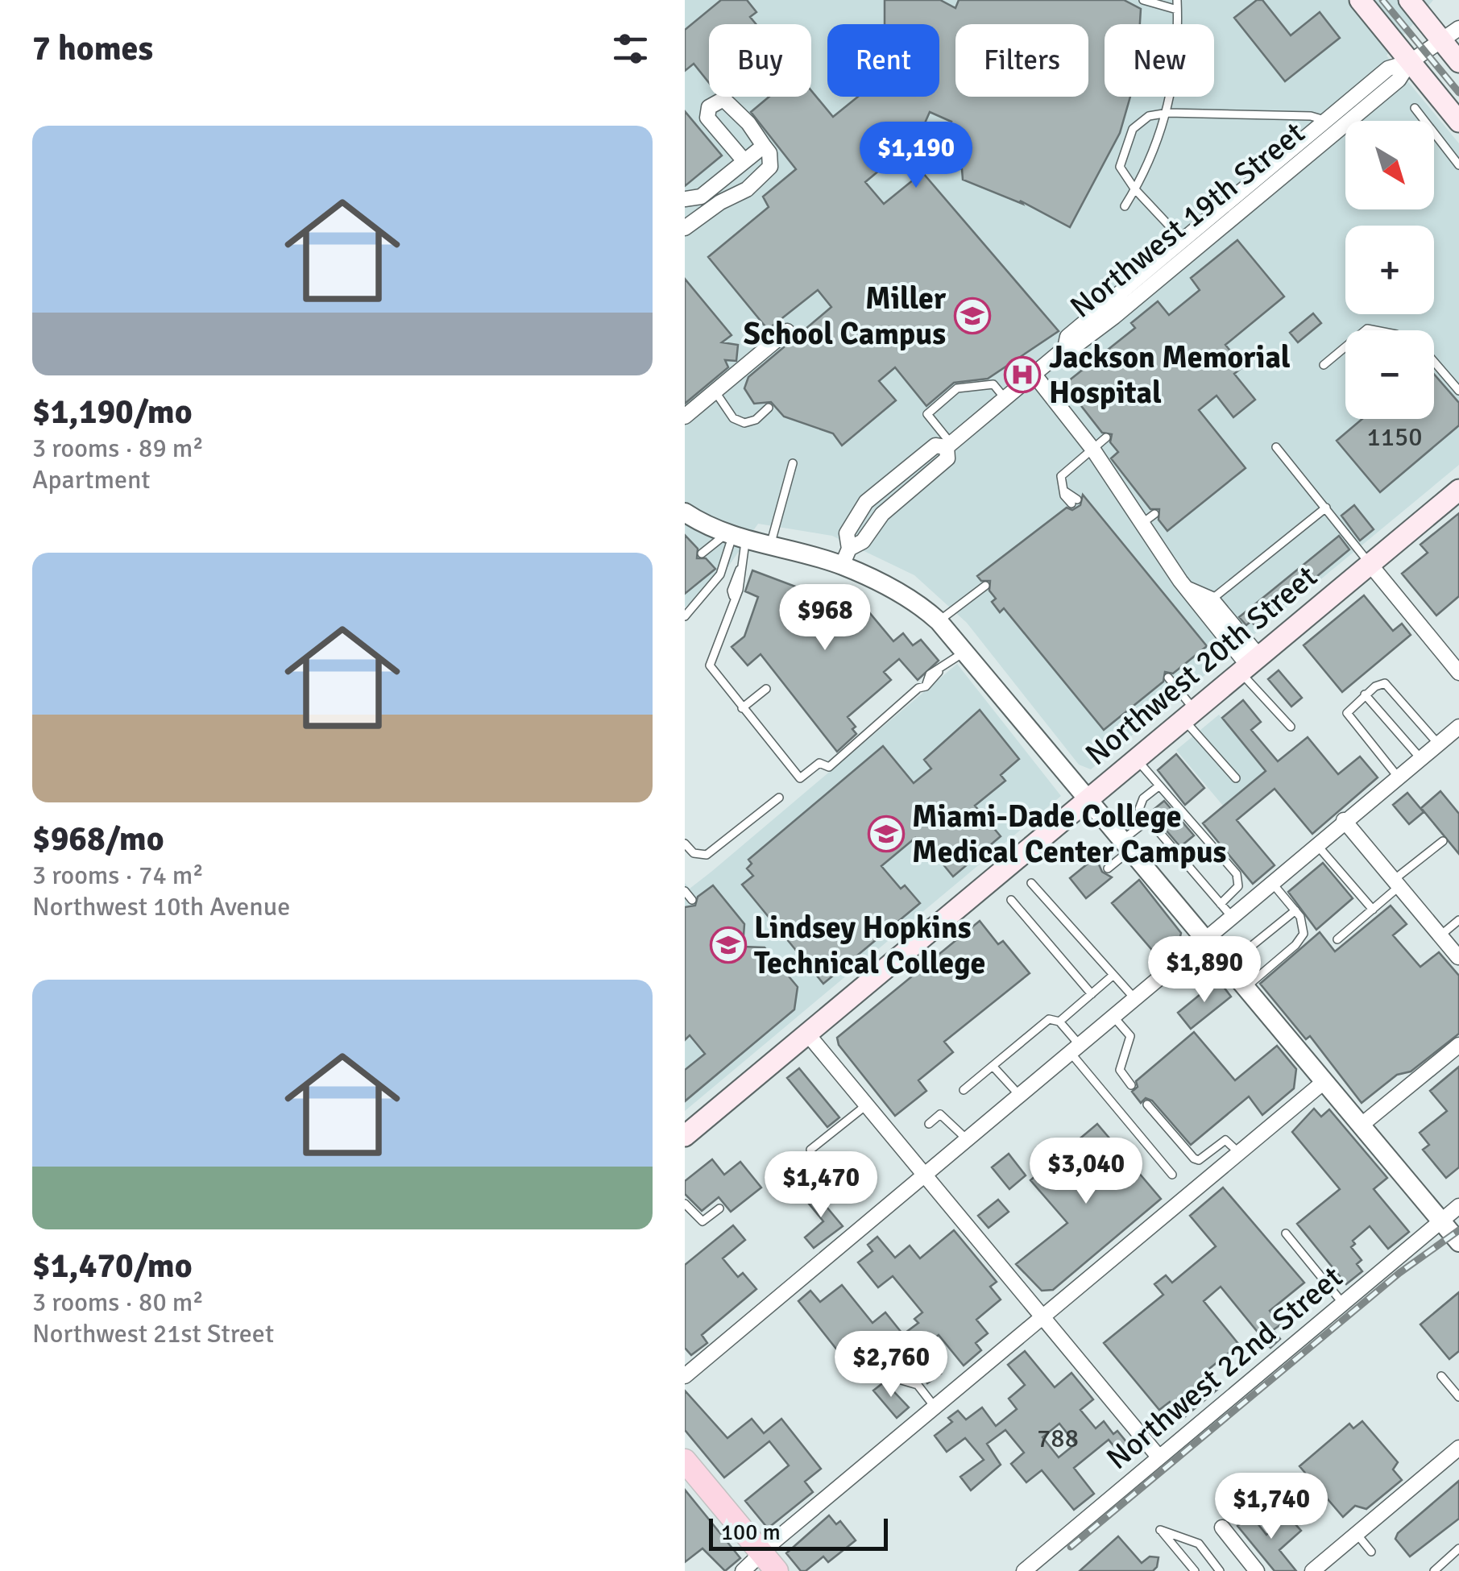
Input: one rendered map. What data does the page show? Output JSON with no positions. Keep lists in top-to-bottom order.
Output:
{
  "streets": {
    "main road": ["Northwest 20th Street"],
    "street": ["Northwest 19th Street", "Northwest 22nd Street"]
  },
  "places": {
    "school or university": ["Miller School Campus", "Miami-Dade College Medical Center Campus", "Lindsey Hopkins Technical College"],
    "hospital": ["Jackson Memorial Hospital"]
  },
  "house_numbers": ["1150", "788"],
  "scale_bar": "100 m",
  "north": "bottom right",
  "page": {
    "heading": "7 homes",
    "chip": [
      "Buy",
      "Rent",
      "Filters",
      "New"
    ],
    "list": [
      {
        "name": "$1,190/mo",
        "note": "3 rooms · 89 m² · Apartment"
      },
      {
        "name": "$968/mo",
        "note": "3 rooms · 74 m² · Northwest 10th Avenue"
      },
      {
        "name": "$1,470/mo",
        "note": "3 rooms · 80 m² · Northwest 21st Street"
      }
    ],
    "map_buttons": ["+", "−"],
    "price": [
      "$1,190",
      "$968",
      "$1,890",
      "$3,040",
      "$1,470",
      "$2,760",
      "$1,740"
    ],
    "scale": "100 m"
  }
}
